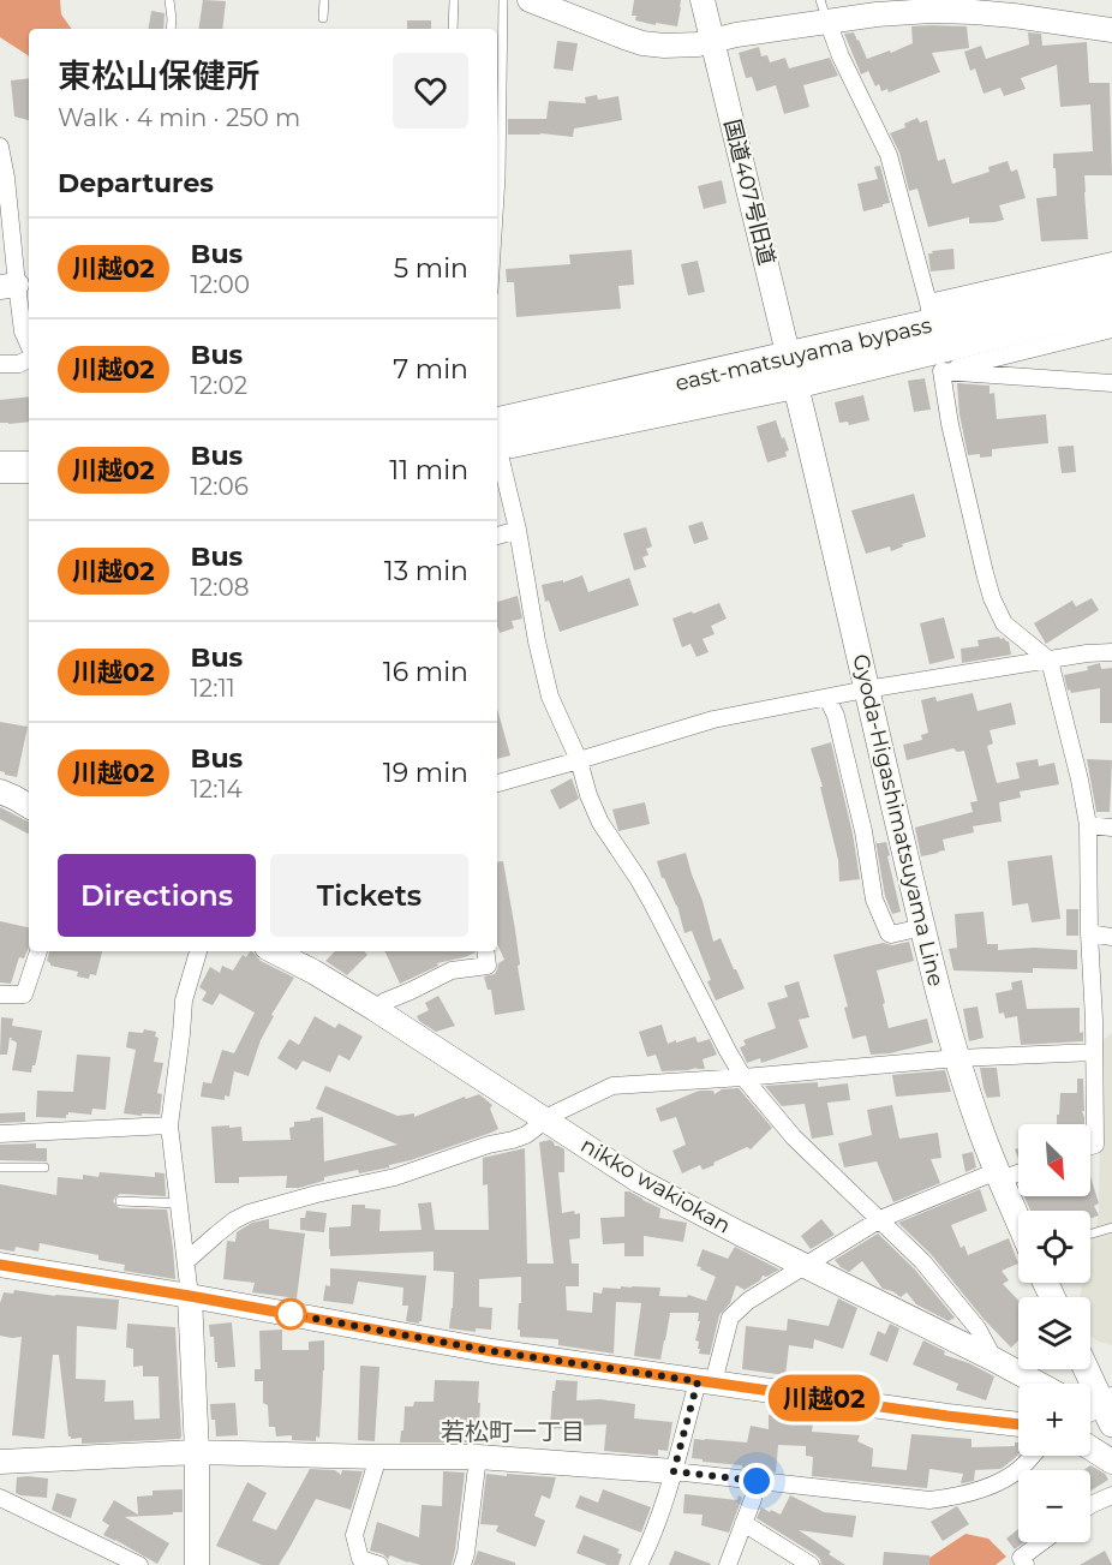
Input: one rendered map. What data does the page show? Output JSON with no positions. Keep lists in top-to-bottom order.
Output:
{
  "streets": {
    "highway": ["east-matsuyama bypass"],
    "main road": ["Gyoda-Higashimatsuyama Line"],
    "street": ["国道407号旧道", "nikko wakiokan"]
  },
  "crossings": [
    ["国道407号旧道", "east-matsuyama bypass"],
    ["国道407号旧道", "Gyoda-Higashimatsuyama Line"],
    ["east-matsuyama bypass", "Gyoda-Higashimatsuyama Line"]
  ],
  "districts": ["若松町一丁目"],
  "lines": ["bus line 川越02"],
  "north": "bottom right",
  "page": {
    "on_map": "川越02",
    "heading": [
      ["東松山保健所", "Walk · 4 min · 250 m"],
      "Departures"
    ],
    "list": [
      {
        "mark": "川越02",
        "name": "Bus",
        "note": "12:00",
        "value": "5 min"
      },
      {
        "mark": "川越02",
        "name": "Bus",
        "note": "12:02",
        "value": "7 min"
      },
      {
        "mark": "川越02",
        "name": "Bus",
        "note": "12:06",
        "value": "11 min"
      },
      {
        "mark": "川越02",
        "name": "Bus",
        "note": "12:08",
        "value": "13 min"
      },
      {
        "mark": "川越02",
        "name": "Bus",
        "note": "12:11",
        "value": "16 min"
      },
      {
        "mark": "川越02",
        "name": "Bus",
        "note": "12:14",
        "value": "19 min"
      }
    ],
    "buttons": ["Directions", "Tickets"],
    "map_buttons": ["+", "−"]
  }
}
